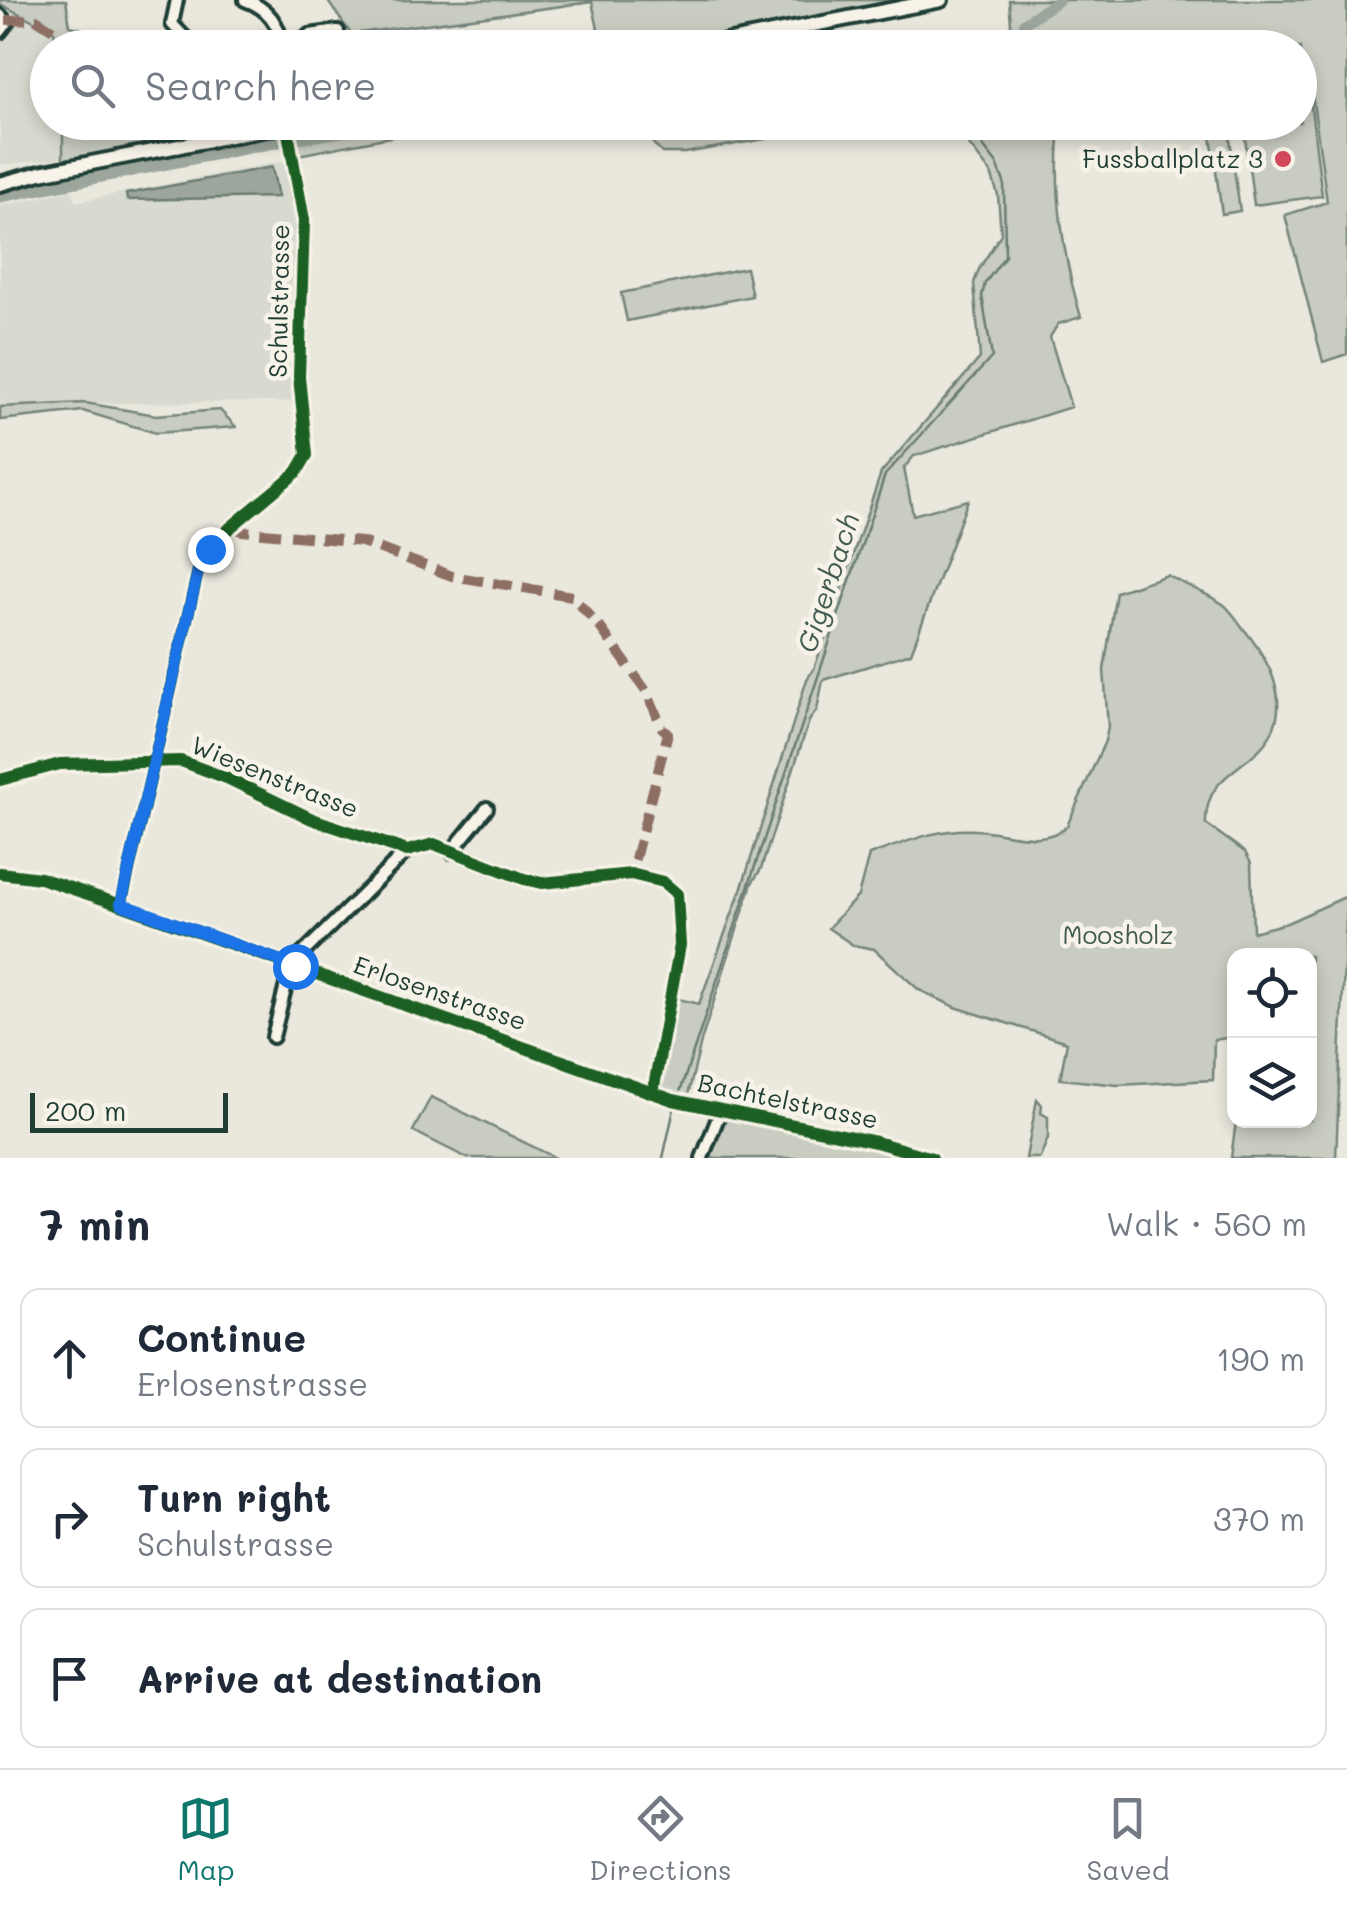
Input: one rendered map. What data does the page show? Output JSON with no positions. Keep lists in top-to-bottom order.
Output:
{
  "streets": {
    "street": [
      "Schulstrasse",
      "Wiesenstrasse",
      "Erlosenstrasse",
      "Bachtelstrasse"
    ]
  },
  "crossings": [
    ["Schulstrasse", "Wiesenstrasse"],
    ["Schulstrasse", "Erlosenstrasse"],
    ["Wiesenstrasse", "Erlosenstrasse"],
    ["Wiesenstrasse", "Bachtelstrasse"],
    ["Erlosenstrasse", "Bachtelstrasse"]
  ],
  "water": ["Gigerbach"],
  "parks": ["Moosholz"],
  "places": ["Fussballplatz 3"],
  "scale_bar": "200 m",
  "page": {
    "search": "Search here",
    "scale": "200 m",
    "heading": ["7 min", "Walk · 560 m"],
    "list": [
      ["Continue", "Erlosenstrasse", "190 m"],
      ["Turn right", "Schulstrasse", "370 m"],
      "Arrive at destination"
    ],
    "nav": ["Map", "Directions", "Saved"]
  }
}
